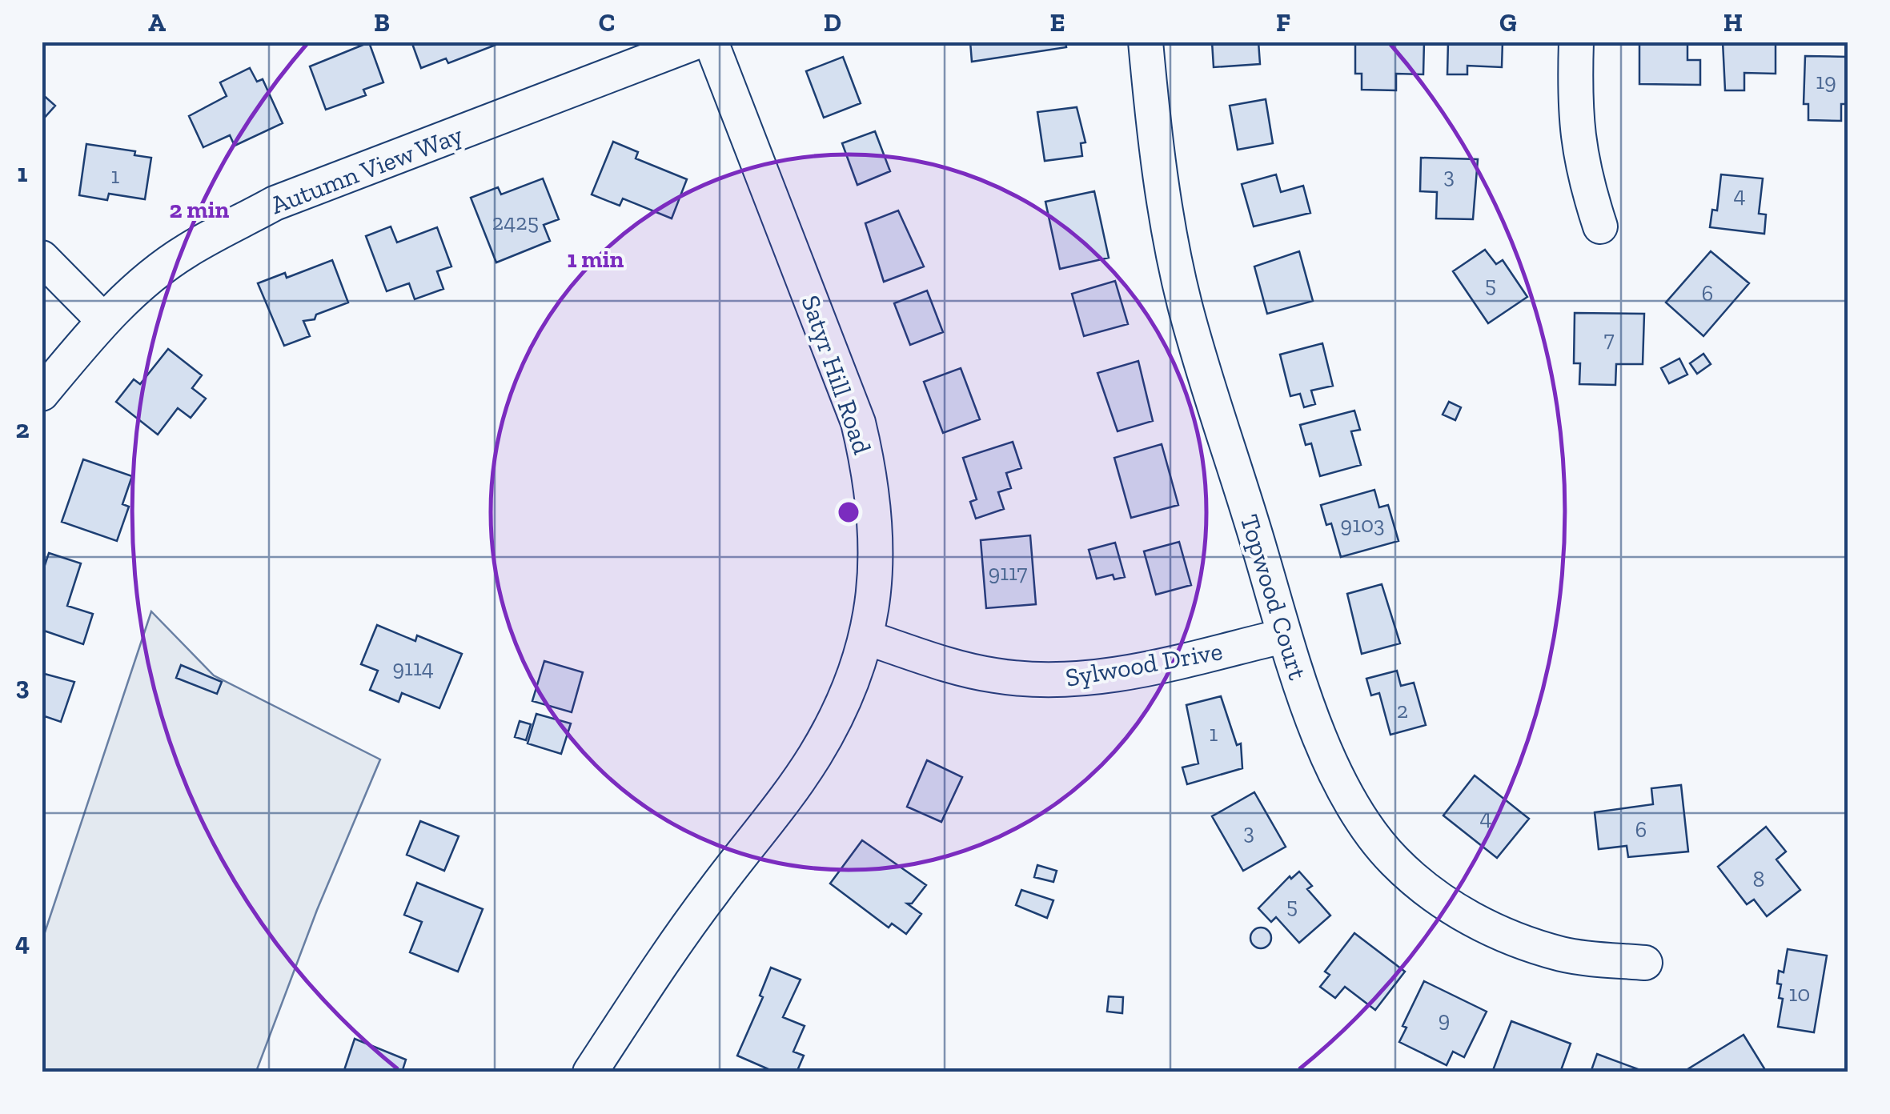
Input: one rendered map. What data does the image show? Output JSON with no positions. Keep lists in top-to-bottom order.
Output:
{
  "streets": {
    "street": [
      "Autumn View Way",
      "Satyr Hill Road",
      "Topwood Court",
      "Sylwood Drive"
    ]
  },
  "crossings": [
    ["Satyr Hill Road", "Sylwood Drive"],
    ["Topwood Court", "Sylwood Drive"]
  ],
  "house_numbers": [
    "19",
    "1",
    "3",
    "4",
    "2425",
    "5",
    "6",
    "7",
    "9103",
    "9117",
    "9114",
    "2",
    "1",
    "4",
    "6",
    "3",
    "8",
    "5",
    "10",
    "9"
  ],
  "grid": {
    "columns": [
      "A",
      "B",
      "C",
      "D",
      "E",
      "F",
      "G",
      "H"
    ],
    "rows": [
      "1",
      "2",
      "3",
      "4"
    ]
  },
  "rings": ["2 min", "1 min"]
}
